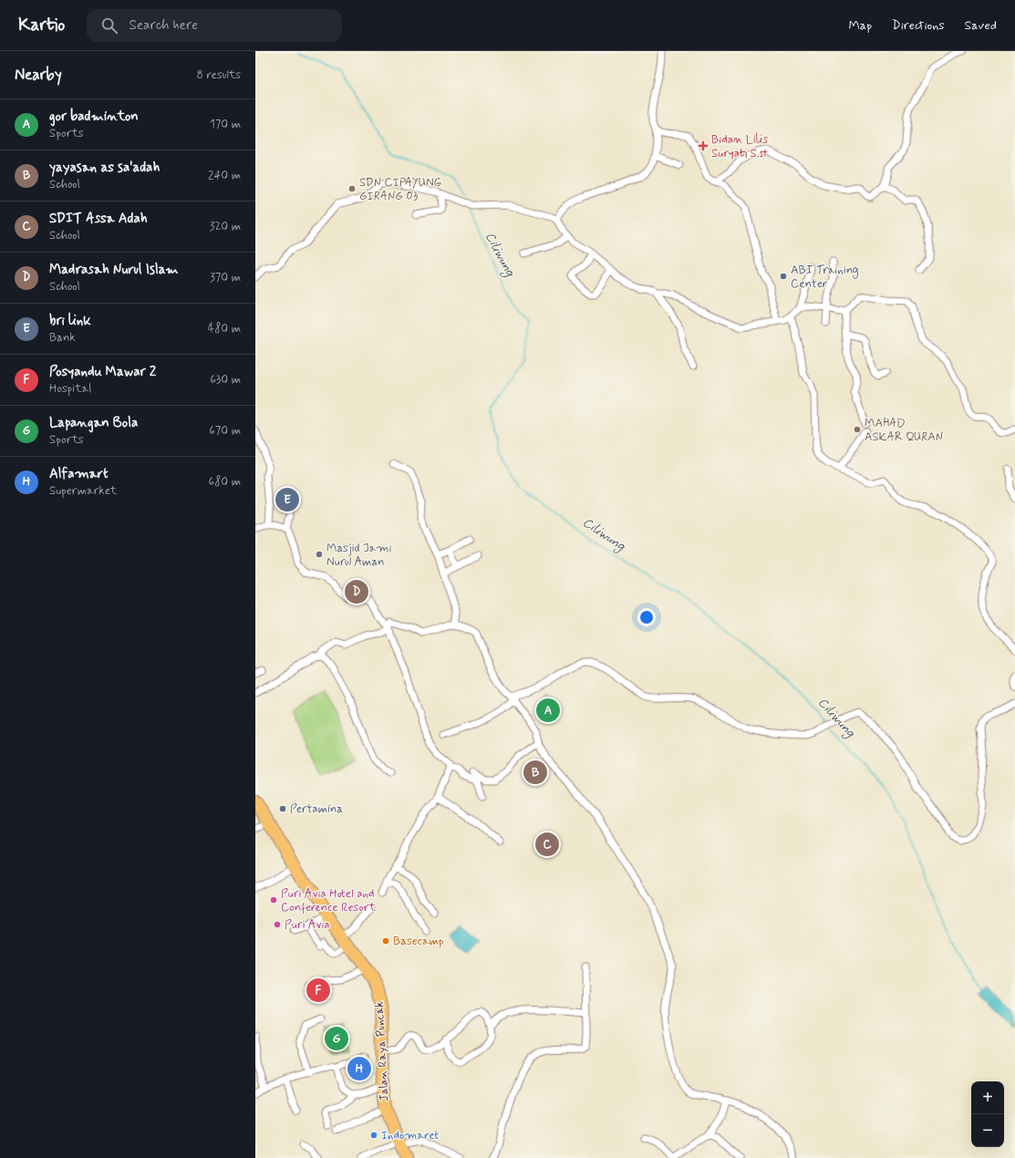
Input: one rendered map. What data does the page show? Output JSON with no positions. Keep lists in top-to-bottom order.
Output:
{
  "streets": {
    "highway": ["Jalan Raya Puncak"]
  },
  "water": ["Ciliwung"],
  "places": {
    "health": ["Bidan Lilis Suryati S.st"],
    "other": [
      "SDN CIPAYUNG GIRANG 03",
      "ABI Training Center",
      "MAHAD ASKAR QURAN",
      "Masjid Jami Nurul Aman",
      "Pertamina",
      "Puri Avia Hotel and Conference Resort",
      "Puri Avia",
      "Basecamp",
      "Indomaret"
    ]
  },
  "page": {
    "header": "Kartio",
    "search": "Search here",
    "nav": ["Map", "Directions", "Saved"],
    "heading": ["Nearby", "8 results"],
    "list": [
      {
        "mark": "A",
        "name": "gor badminton",
        "note": "Sports",
        "value": "170 m"
      },
      {
        "mark": "B",
        "name": "yayasan as sa'adah",
        "note": "School",
        "value": "240 m"
      },
      {
        "mark": "C",
        "name": "SDIT Assa Adah",
        "note": "School",
        "value": "320 m"
      },
      {
        "mark": "D",
        "name": "Madrasah Nurul Islam",
        "note": "School",
        "value": "370 m"
      },
      {
        "mark": "E",
        "name": "bri link",
        "note": "Bank",
        "value": "480 m"
      },
      {
        "mark": "F",
        "name": "Posyandu Mawar 2",
        "note": "Hospital",
        "value": "630 m"
      },
      {
        "mark": "G",
        "name": "Lapangan Bola",
        "note": "Sports",
        "value": "670 m"
      },
      {
        "mark": "H",
        "name": "Alfamart",
        "note": "Supermarket",
        "value": "680 m"
      }
    ],
    "pins": [
      "E",
      "D",
      "A",
      "B",
      "C",
      "F",
      "G",
      "H"
    ],
    "map_buttons": ["+", "−"]
  }
}
